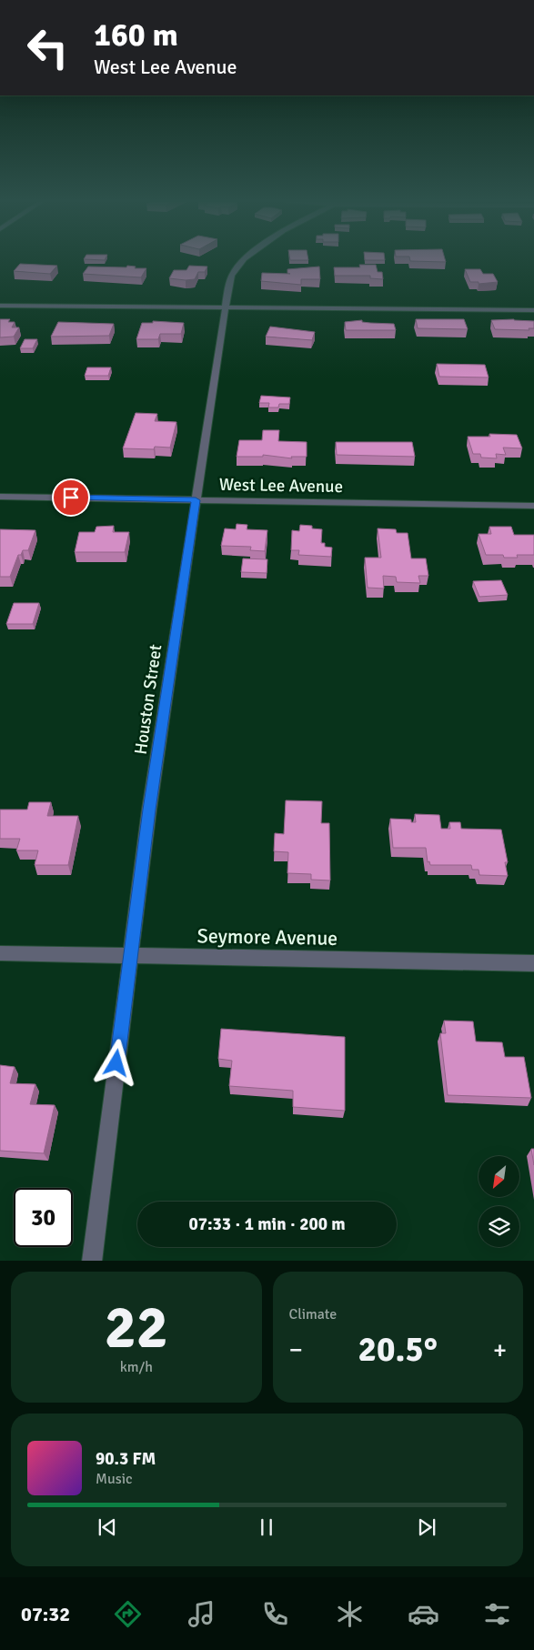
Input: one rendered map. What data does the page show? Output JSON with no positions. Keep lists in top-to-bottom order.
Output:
{
  "streets": {
    "street": ["West Lee Avenue", "Houston Street", "Seymore Avenue"]
  },
  "crossings": [
    ["West Lee Avenue", "Houston Street"],
    ["Houston Street", "Seymore Avenue"]
  ],
  "north": "bottom left",
  "page": {
    "turn": ["160 m", "West Lee Avenue"],
    "limit": "30",
    "trip": "07:33 · 1 min · 200 m",
    "tile": [
      ["22", "km/h"],
      "Climate"
    ],
    "heat": ["−", "20.5°", "+"],
    "song": ["90.3 FM", "Music"],
    "tabs": "07:32"
  }
}
